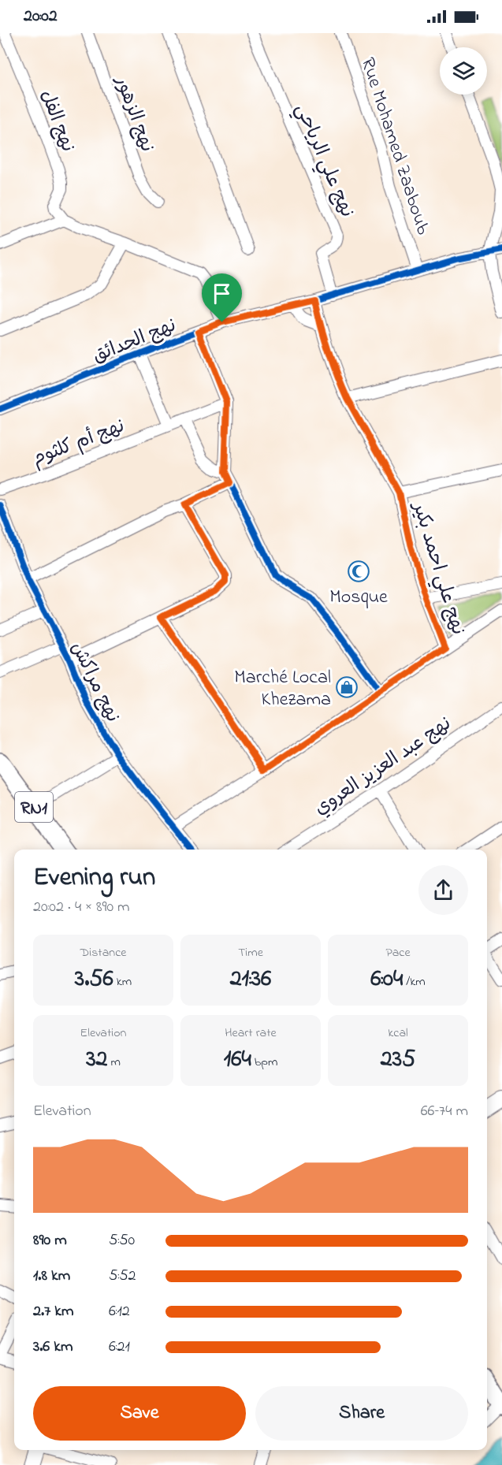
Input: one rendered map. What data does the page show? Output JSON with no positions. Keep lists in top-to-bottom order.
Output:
{
  "streets": {
    "main road": ["RN1"],
    "street": [
      "نهج الزهور",
      "نهج الفل",
      "Rue Mohamed Zaaboub",
      "نهج علي الرياحي",
      "نهج الحدائق",
      "نهج أم كلثوم",
      "نهج علي احمد بكير",
      "نهج مراكش",
      "نهج عبد العزيز العروي"
    ]
  },
  "crossings": [
    ["Rue Mohamed Zaaboub", "نهج الحدائق"],
    ["نهج علي الرياحي", "نهج الحدائق"],
    ["نهج الحدائق", "نهج علي احمد بكير"]
  ],
  "places": {
    "mosque": ["Mosque"],
    "shop": ["Marché Local Khezama"]
  },
  "page": {
    "status": "20:02",
    "heading": ["Evening run", "20:02 · 4 × 890 m"],
    "stats": [
      ["Distance", "3.56 km"],
      ["Time", "21:36"],
      ["Pace", "6:04 /km"],
      ["Elevation", "32 m"],
      ["Heart rate", "164 bpm"],
      ["kcal", "235"]
    ],
    "chart": ["Elevation", "66–74 m"],
    "list": [
      {
        "name": "890 m",
        "note": "5:50"
      },
      {
        "name": "1.8 km",
        "note": "5:52"
      },
      {
        "name": "2.7 km",
        "note": "6:12"
      },
      {
        "name": "3.6 km",
        "note": "6:21"
      }
    ],
    "buttons": ["Save", "Share"]
  }
}
